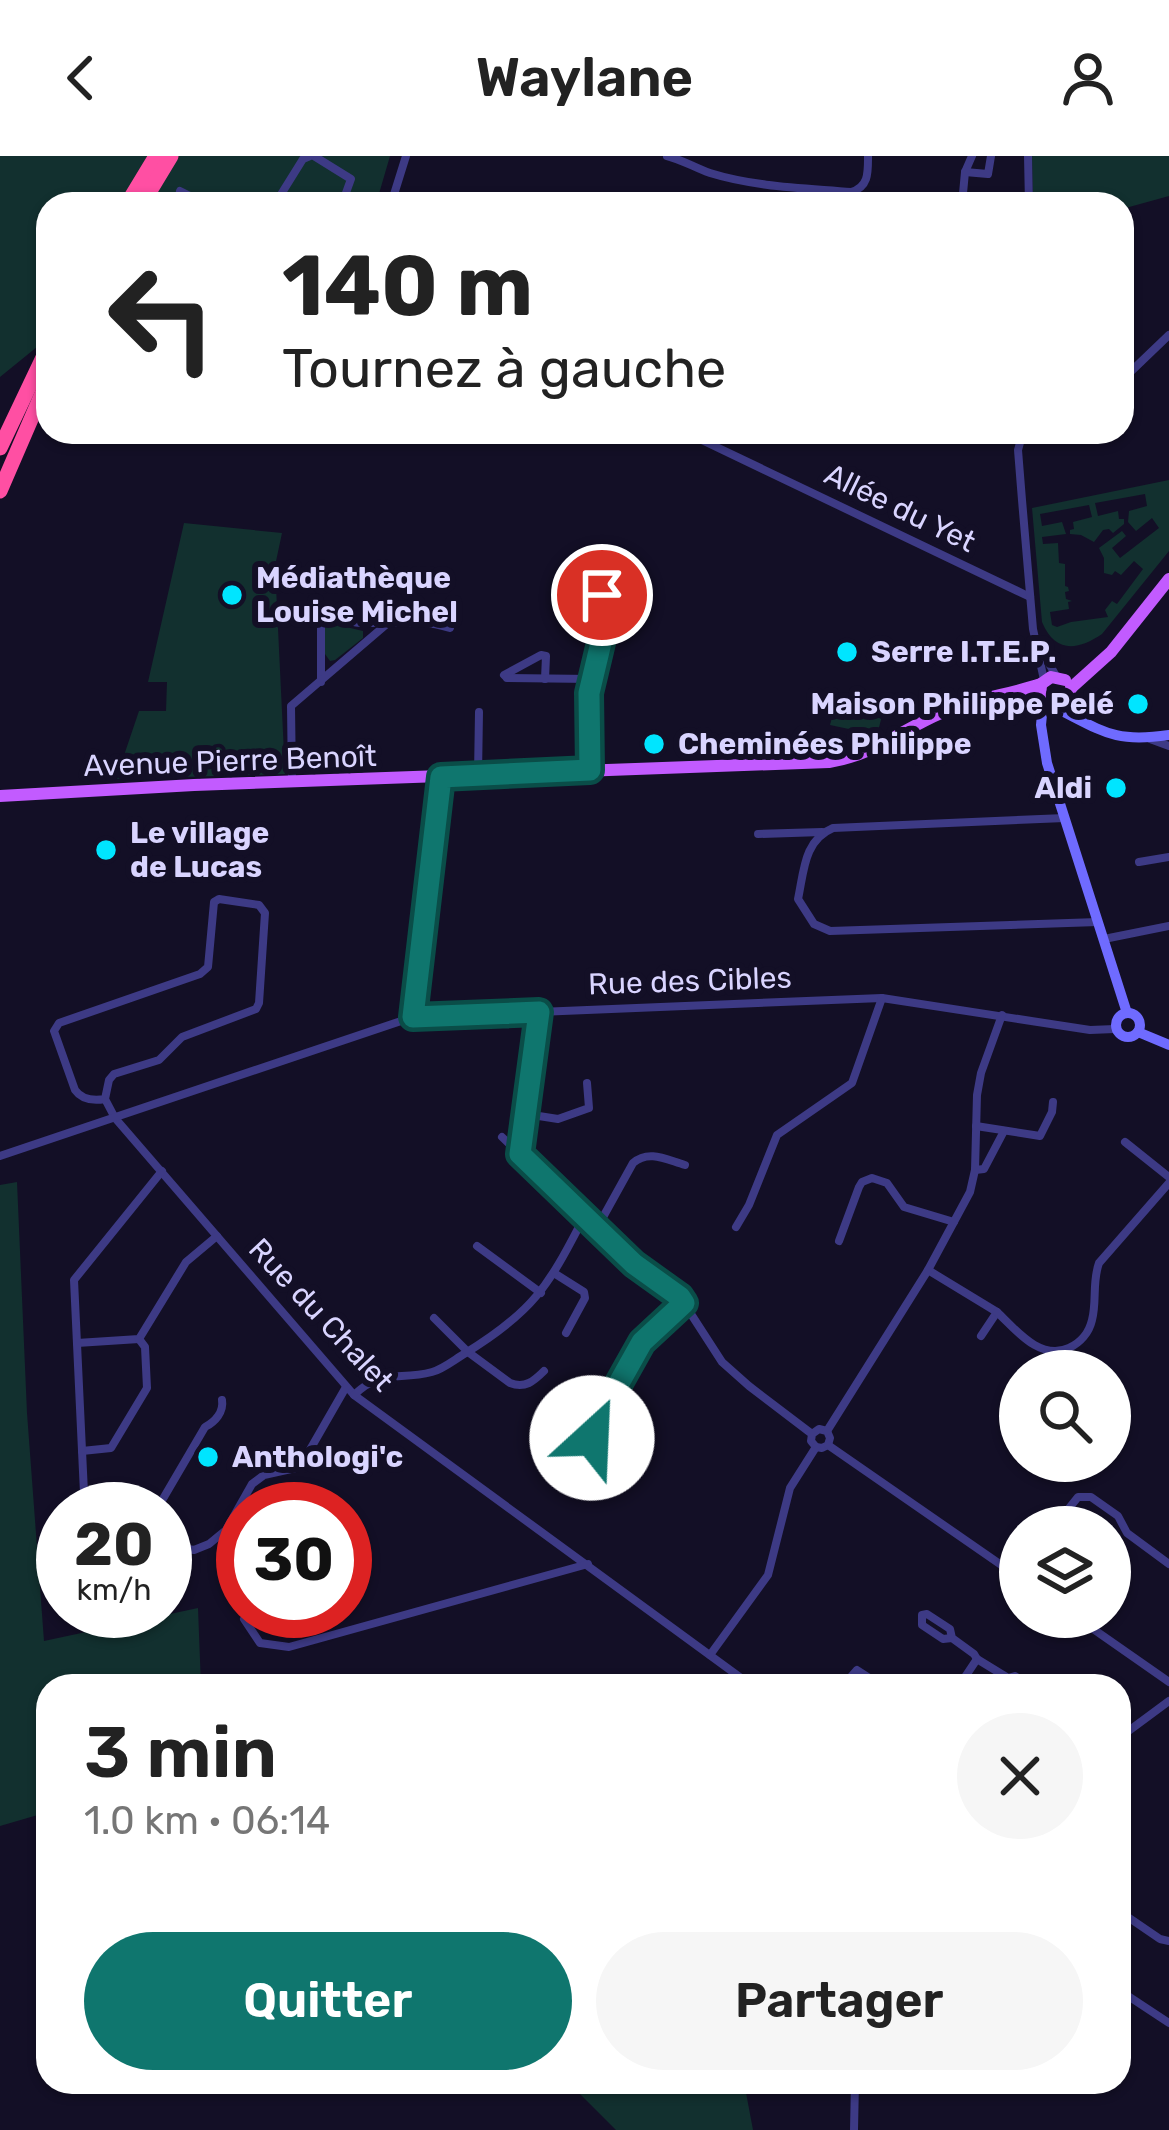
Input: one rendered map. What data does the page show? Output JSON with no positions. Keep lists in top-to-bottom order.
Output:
{
  "streets": {
    "main road": ["Avenue Pierre Benoît"],
    "street": ["Allée du Yet", "Rue des Cibles", "Rue du Chalet"]
  },
  "crossings": [
    ["Rue des Cibles", "Rue du Chalet"]
  ],
  "places": [
    "Médiathèque Louise Michel",
    "Serre I.T.E.P.",
    "Maison Philippe Pelé",
    "Cheminées Philippe",
    "Aldi",
    "Le village de Lucas",
    "Anthologi'c"
  ],
  "page": {
    "header": "Waylane",
    "turn": ["140 m", "Tournez à gauche"],
    "speed": "20 km/h",
    "limit": "30",
    "heading": ["3 min", "1.0 km · 06:14"],
    "buttons": ["Quitter", "Partager"]
  }
}
